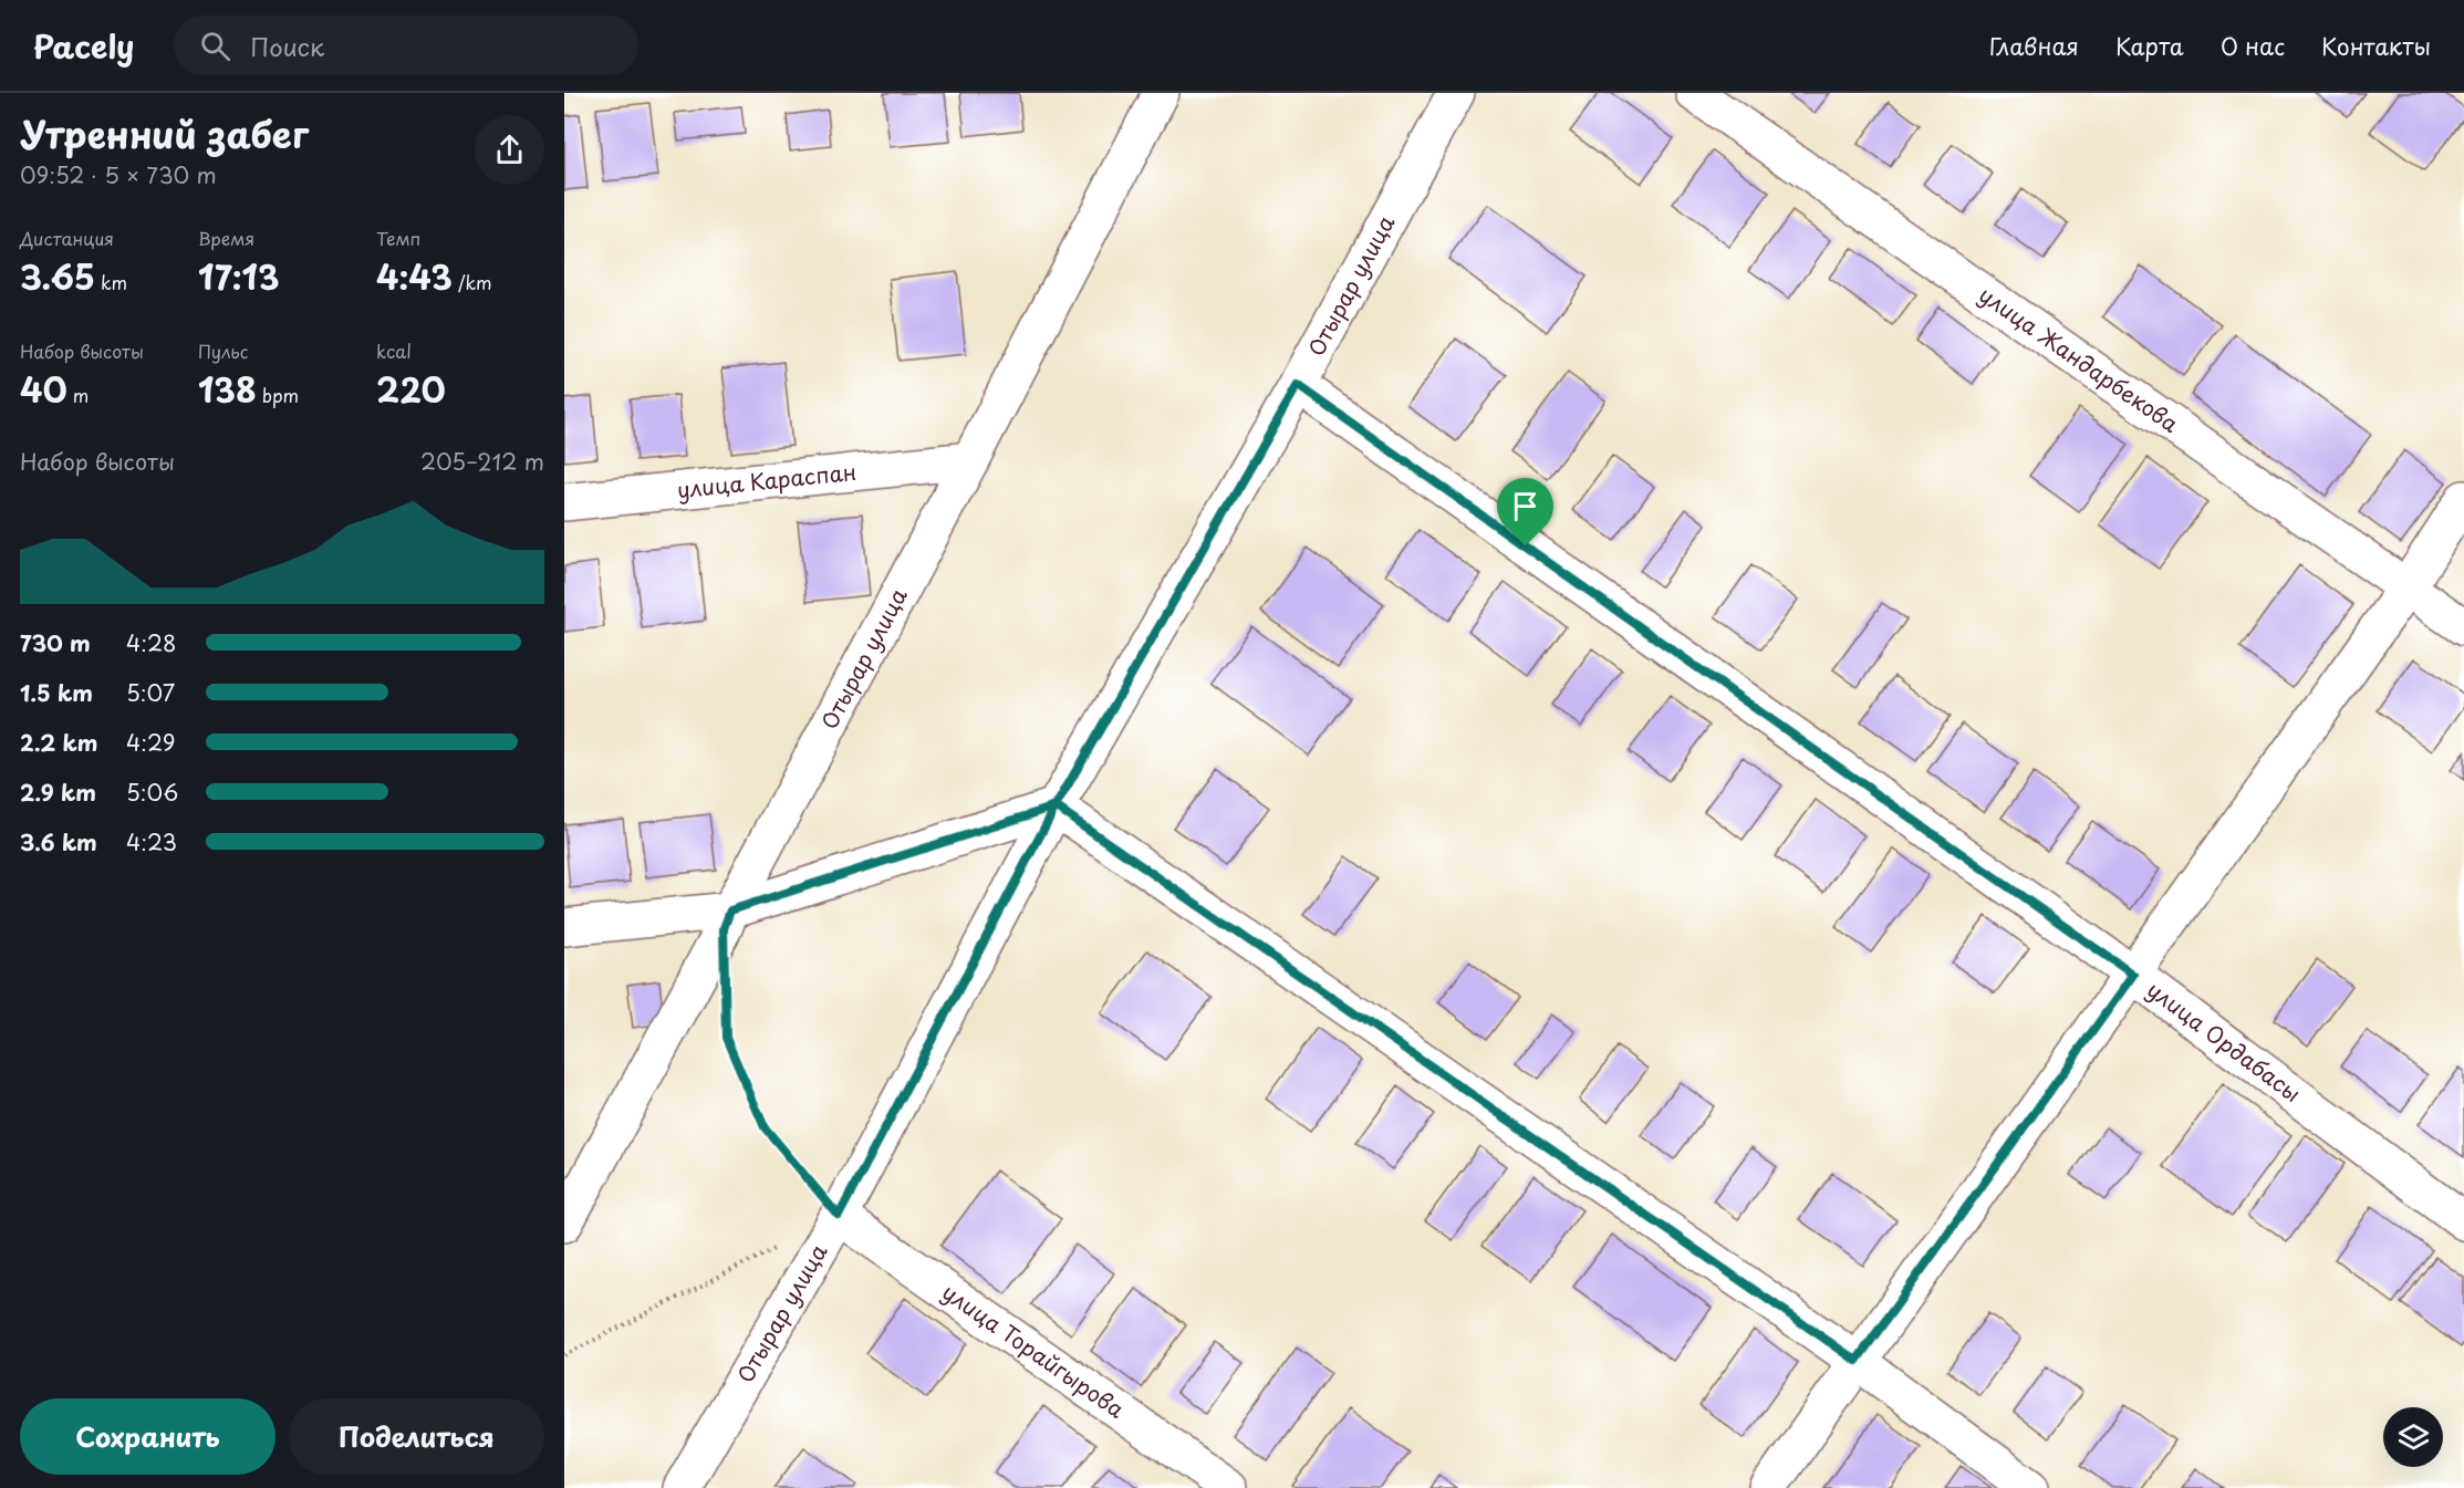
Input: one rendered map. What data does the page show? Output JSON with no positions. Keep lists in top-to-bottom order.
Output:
{
  "streets": {
    "street": [
      "Отырар улица",
      "улица Жандарбекова",
      "улица Караспан",
      "улица Ордабасы",
      "улица Торайгырова"
    ]
  },
  "crossings": [
    ["Отырар улица", "улица Караспан"],
    ["Отырар улица", "улица Ордабасы"],
    ["Отырар улица", "улица Торайгырова"]
  ],
  "page": {
    "header": "Pacely",
    "search": "Поиск",
    "nav": [
      "Главная",
      "Карта",
      "О нас",
      "Контакты"
    ],
    "heading": ["Утренний забег", "09:52 · 5 × 730 m"],
    "stats": [
      ["Дистанция", "3.65 km"],
      ["Время", "17:13"],
      ["Темп", "4:43 /km"],
      ["Набор высоты", "40 m"],
      ["Пульс", "138 bpm"],
      ["kcal", "220"]
    ],
    "chart": ["Набор высоты", "205–212 m"],
    "list": [
      {
        "name": "730 m",
        "note": "4:28"
      },
      {
        "name": "1.5 km",
        "note": "5:07"
      },
      {
        "name": "2.2 km",
        "note": "4:29"
      },
      {
        "name": "2.9 km",
        "note": "5:06"
      },
      {
        "name": "3.6 km",
        "note": "4:23"
      }
    ],
    "buttons": ["Сохранить", "Поделиться"]
  }
}
